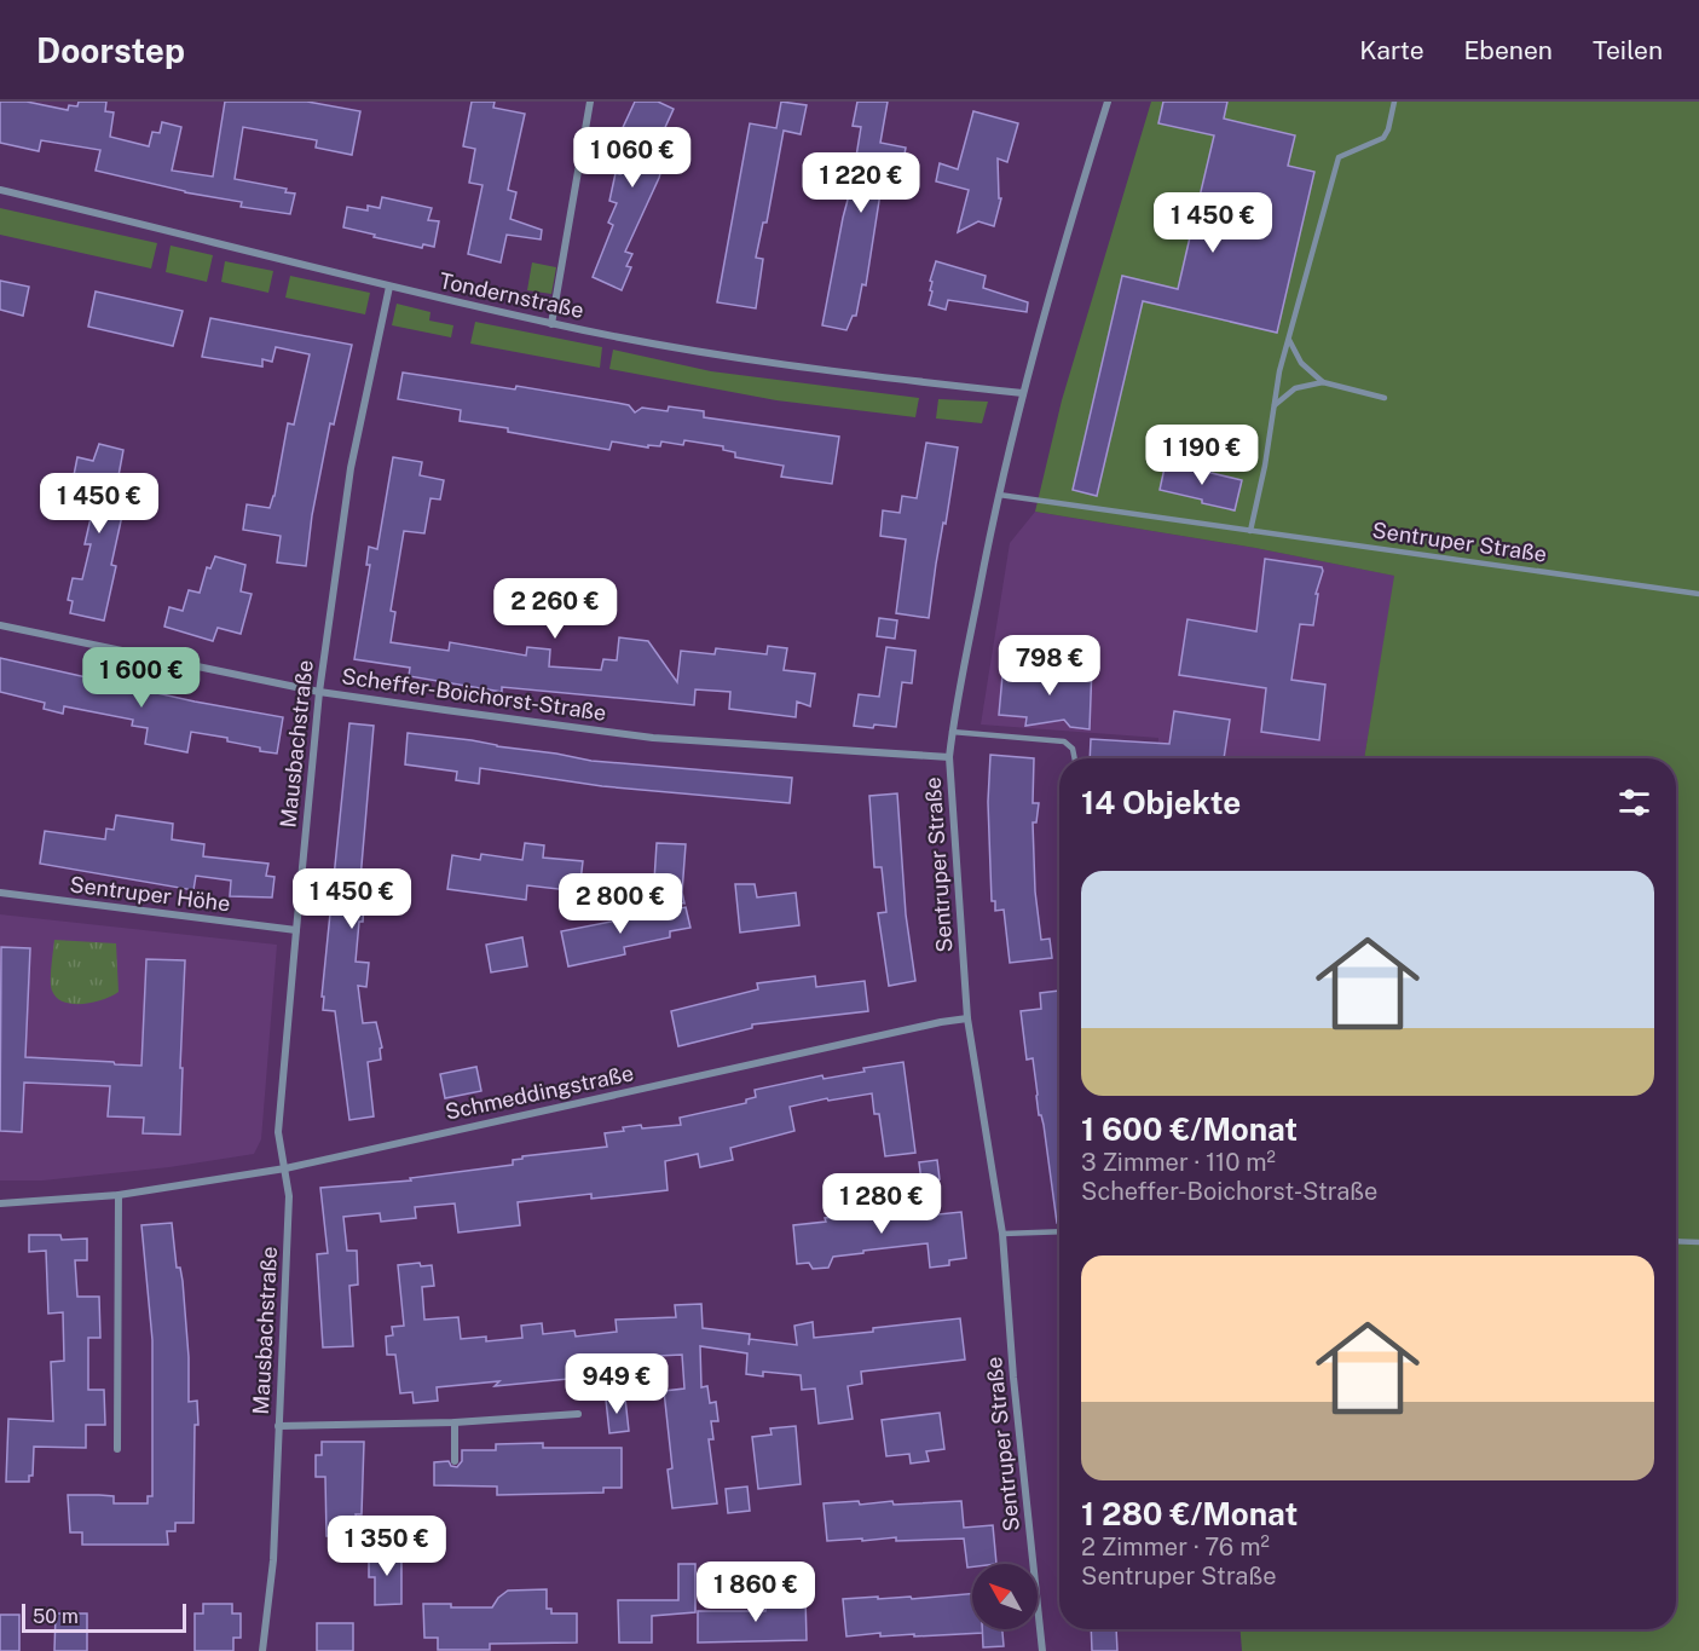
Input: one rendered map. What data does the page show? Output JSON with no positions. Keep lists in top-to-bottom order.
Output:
{
  "streets": {
    "street": [
      "Tondernstraße",
      "Sentruper Straße",
      "Scheffer-Boichorst-Straße",
      "Mausbachstraße",
      "Sentruper Höhe",
      "Schmeddingstraße"
    ]
  },
  "crossings": [
    ["Tondernstraße", "Sentruper Straße"],
    ["Tondernstraße", "Mausbachstraße"],
    ["Sentruper Straße", "Scheffer-Boichorst-Straße"],
    ["Sentruper Straße", "Schmeddingstraße"],
    ["Scheffer-Boichorst-Straße", "Mausbachstraße"],
    ["Mausbachstraße", "Sentruper Höhe"],
    ["Mausbachstraße", "Schmeddingstraße"]
  ],
  "scale_bar": "50 m",
  "north": "top left",
  "page": {
    "header": "Doorstep",
    "nav": ["Karte", "Ebenen", "Teilen"],
    "price": [
      "1 060 €",
      "1 220 €",
      "1 450 €",
      "1 190 €",
      "1 450 €",
      "2 260 €",
      "798 €",
      "1 600 €",
      "1 450 €",
      "2 800 €",
      "1 280 €",
      "949 €",
      "1 350 €",
      "1 860 €"
    ],
    "heading": "14 Objekte",
    "list": [
      {
        "name": "1 600 €/Monat",
        "note": "3 Zimmer · 110 m² · Scheffer-Boichorst-Straße"
      },
      {
        "name": "1 280 €/Monat",
        "note": "2 Zimmer · 76 m² · Sentruper Straße"
      }
    ],
    "scale": "50 m"
  }
}
